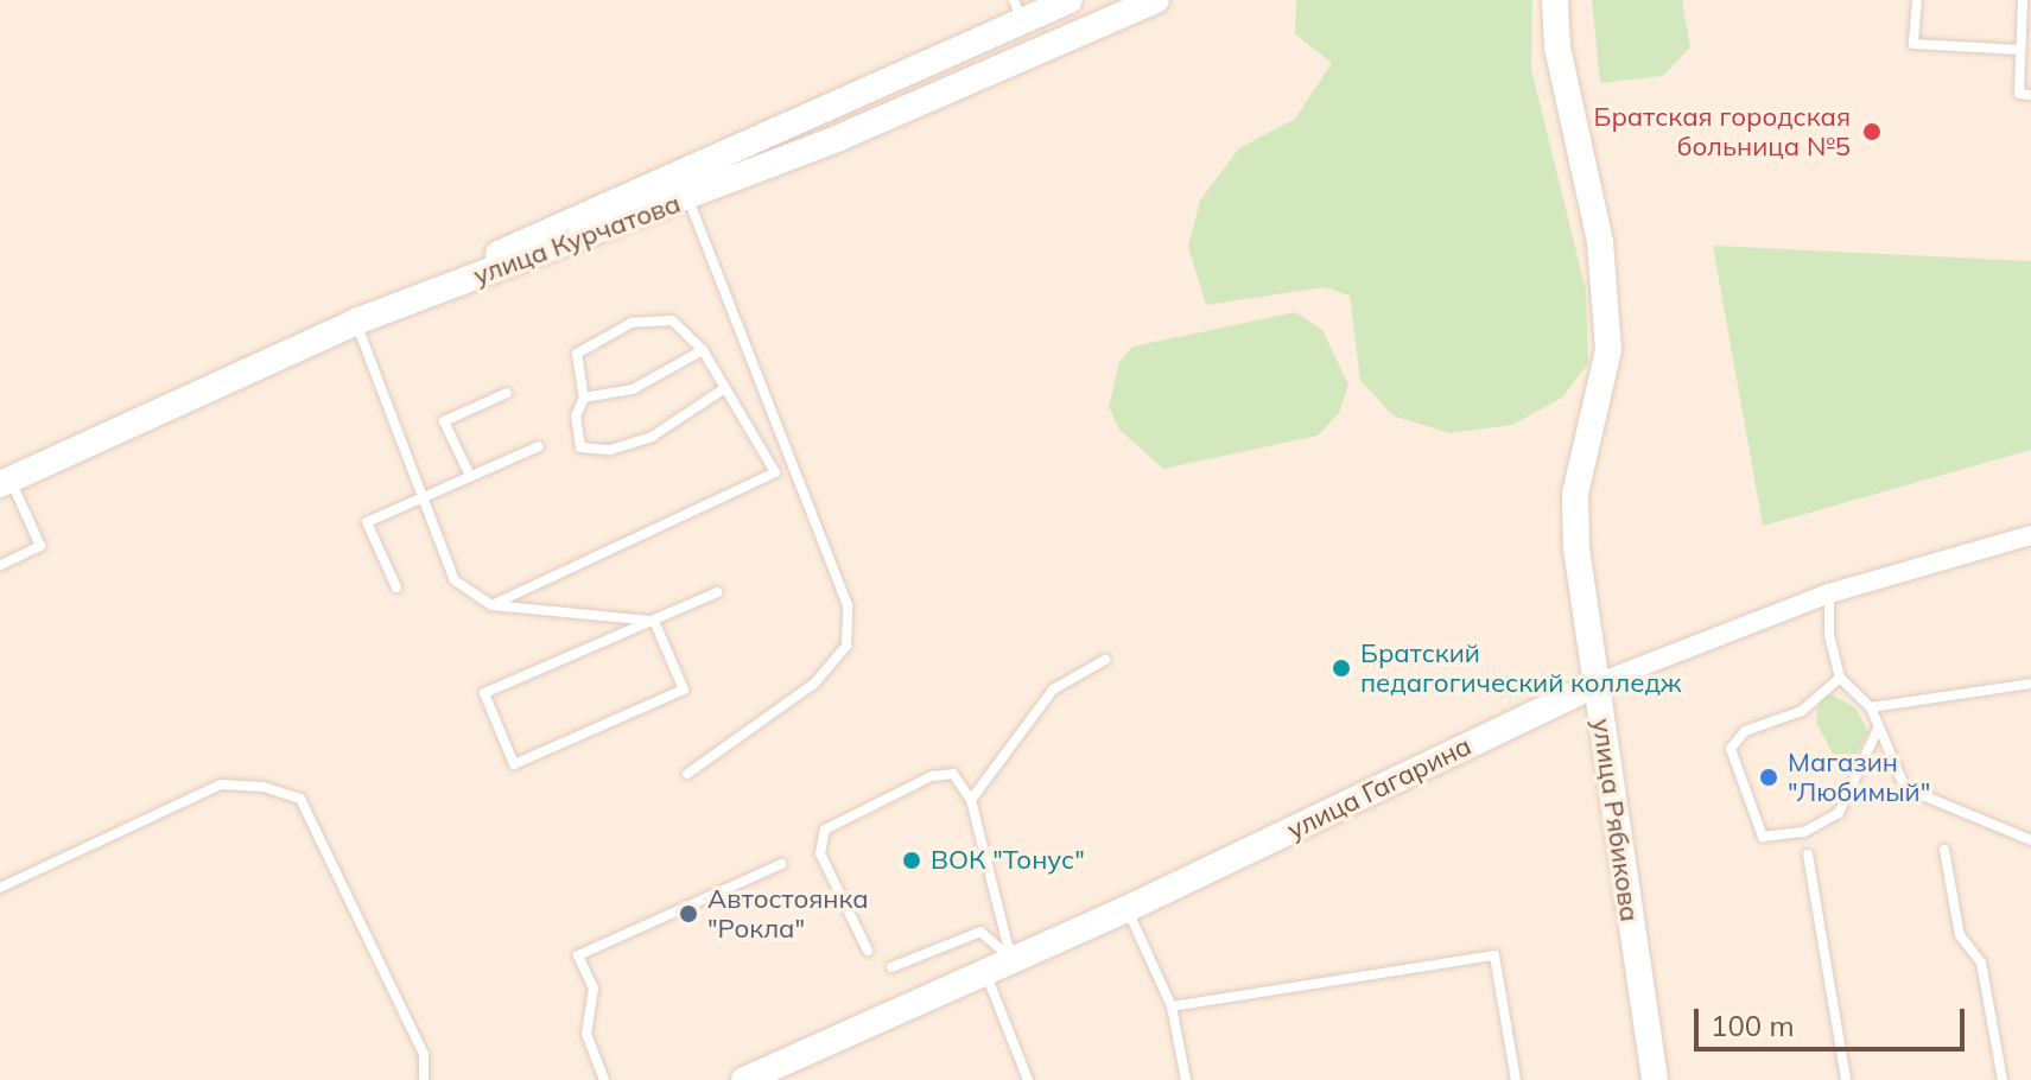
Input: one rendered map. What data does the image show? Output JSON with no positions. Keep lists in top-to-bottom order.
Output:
{
  "streets": {
    "main road": ["улица Курчатова", "улица Гагарина", "улица Рябикова"]
  },
  "crossings": [
    ["улица Гагарина", "улица Рябикова"]
  ],
  "places": [
    "Братская городская больница №5",
    "Братский педагогический колледж",
    "Магазин \"Любимый\"",
    "ВОК \"Тонус\"",
    "Автостоянка \"Рокла\""
  ],
  "scale_bar": "100 m"
}
